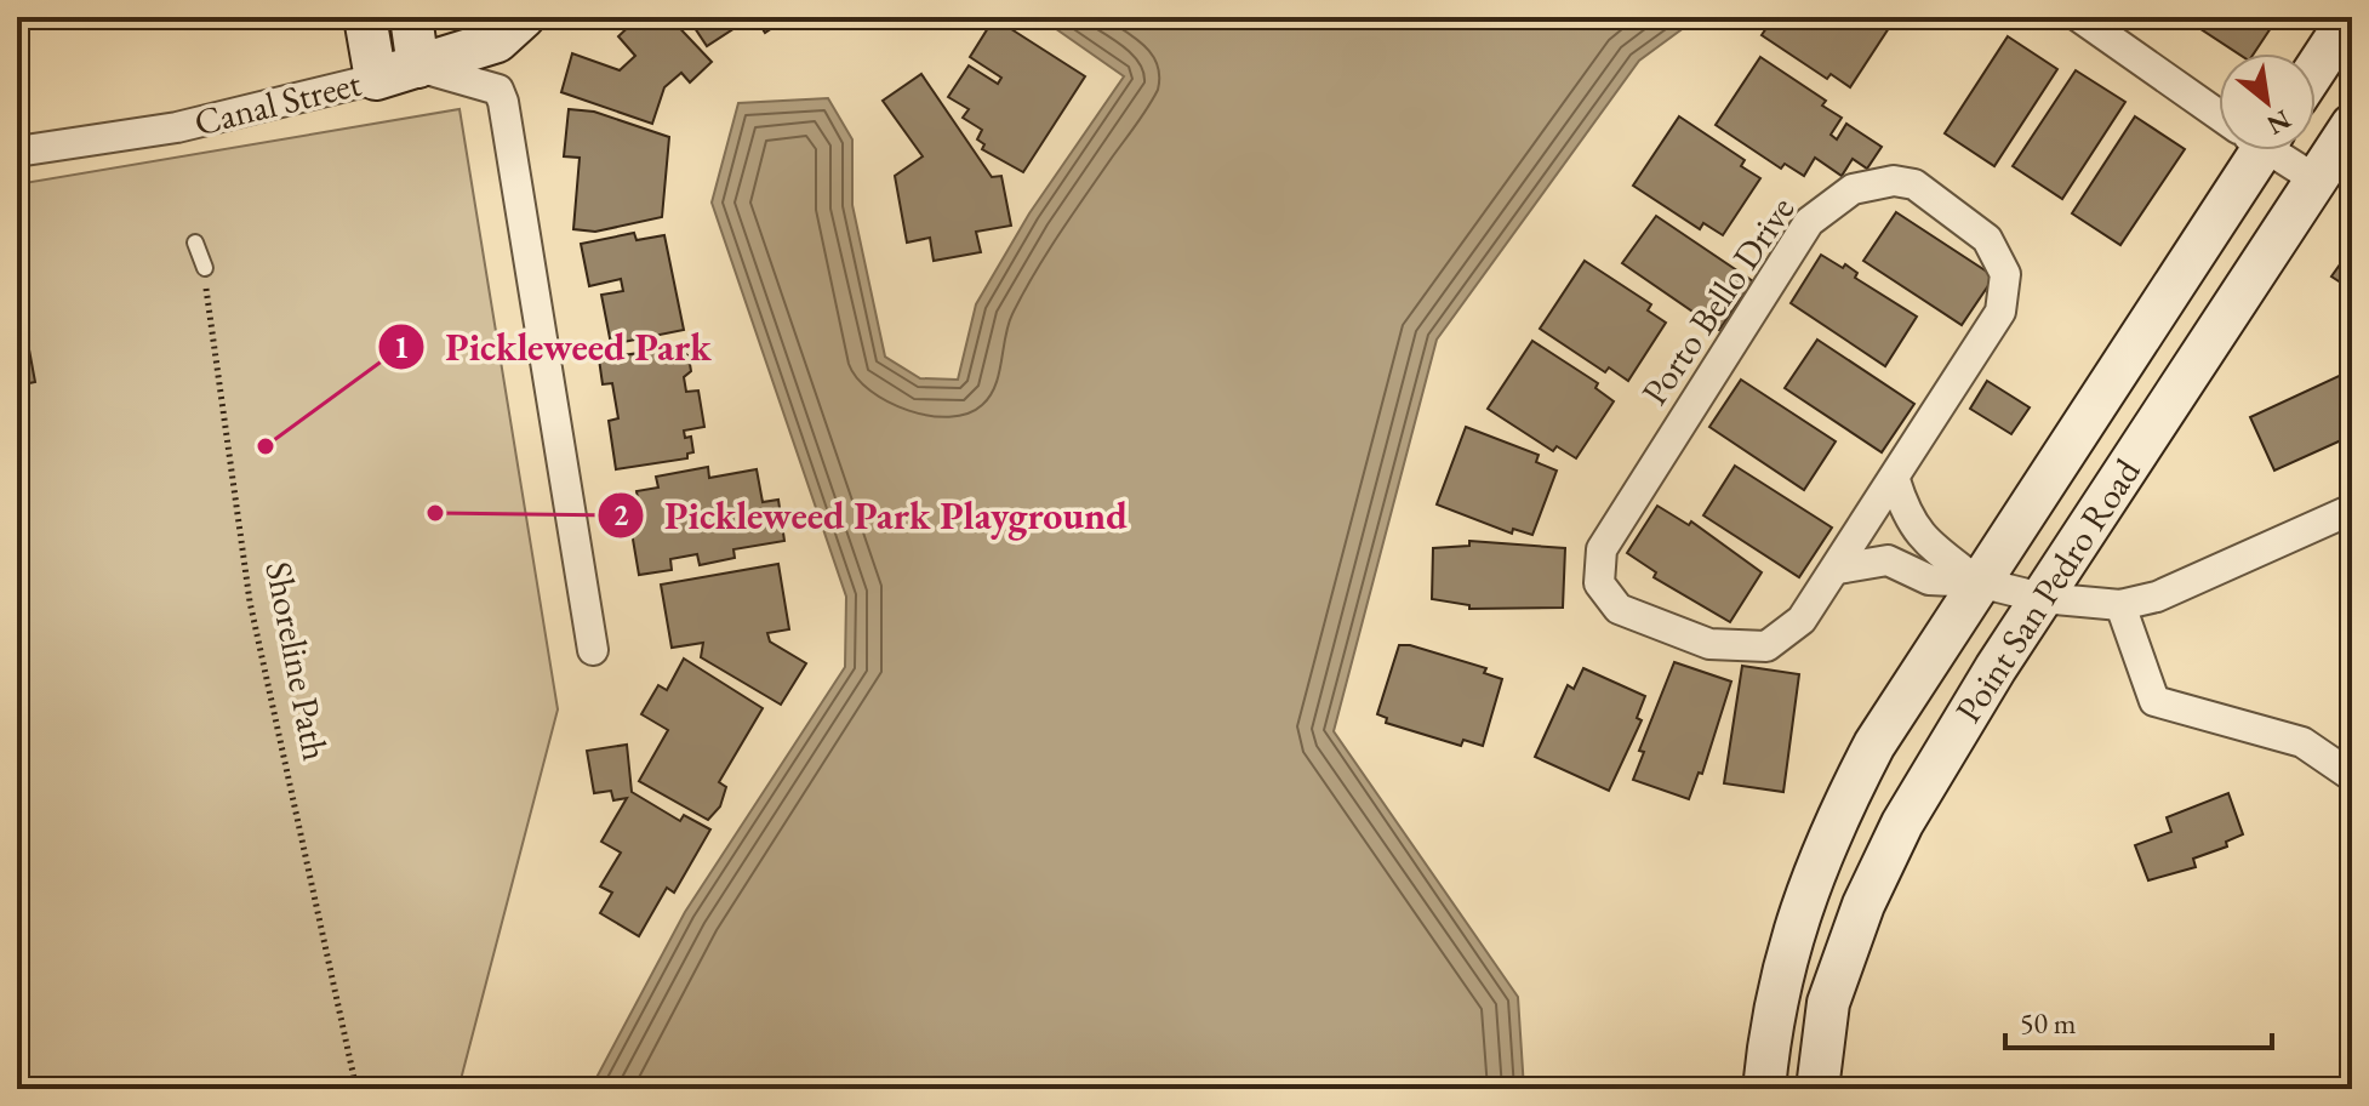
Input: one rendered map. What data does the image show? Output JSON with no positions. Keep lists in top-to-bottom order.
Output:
{
  "streets": {
    "main road": ["Canal Street", "Point San Pedro Road"],
    "street": ["Porto Bello Drive"],
    "path": ["Shoreline Path"]
  },
  "places": ["Pickleweed Park", "Pickleweed Park Playground"],
  "scale_bar": "50 m",
  "north": "bottom right"
}
